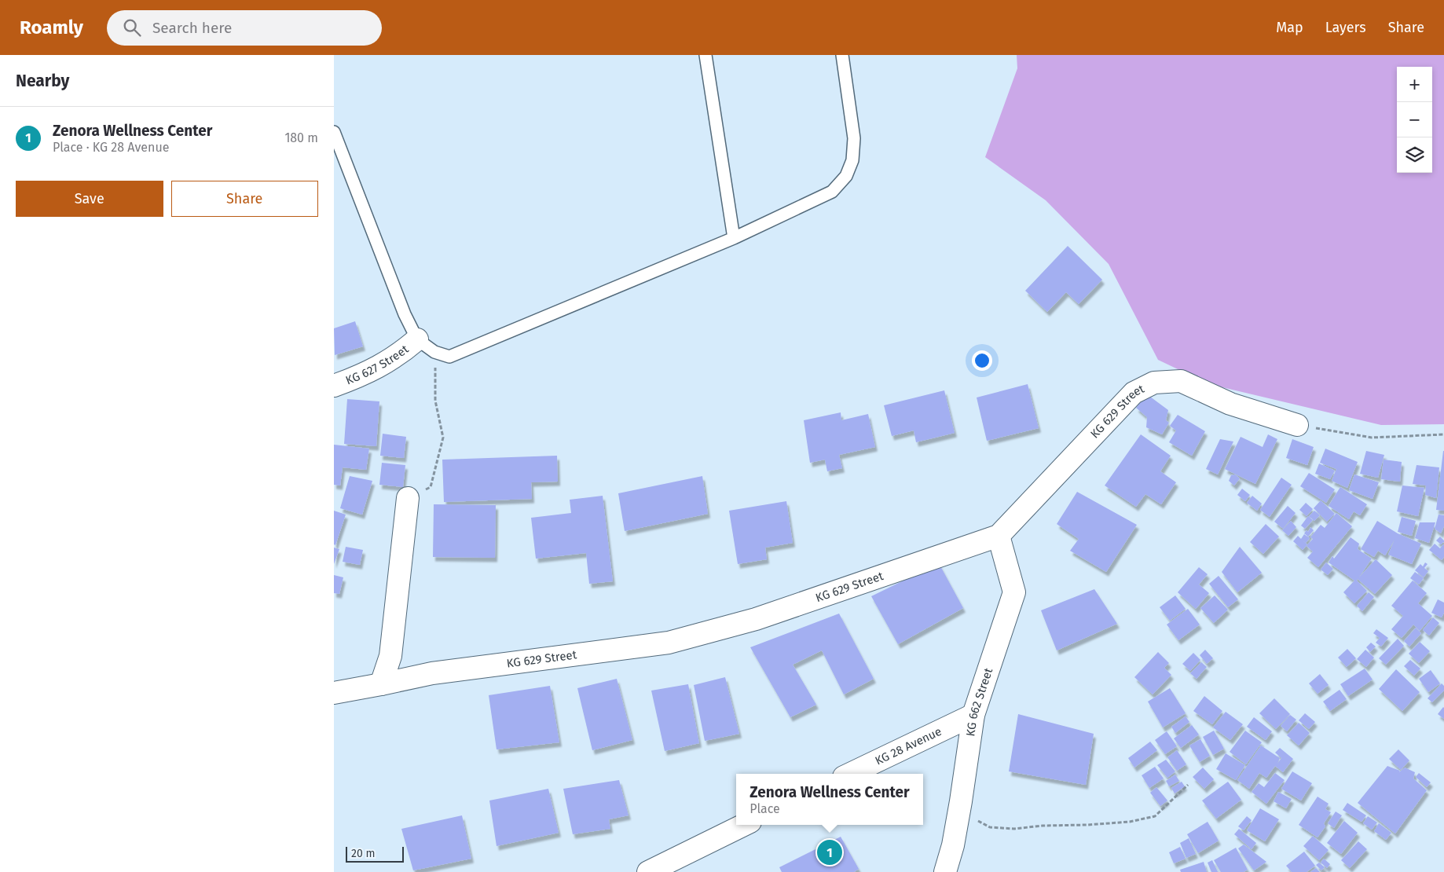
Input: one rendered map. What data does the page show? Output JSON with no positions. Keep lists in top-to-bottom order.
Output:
{
  "streets": {
    "street": [
      "KG 627 Street",
      "KG 629 Street",
      "KG 662 Street",
      "KG 28 Avenue"
    ]
  },
  "crossings": [
    ["KG 629 Street", "KG 662 Street"],
    ["KG 662 Street", "KG 28 Avenue"]
  ],
  "scale_bar": "20 m",
  "page": {
    "header": "Roamly",
    "search": "Search here",
    "nav": ["Map", "Layers", "Share"],
    "heading": "Nearby",
    "map_buttons": ["+", "−"],
    "list": [
      {
        "mark": "1",
        "name": "Zenora Wellness Center",
        "note": "Place · KG 28 Avenue",
        "value": "180 m"
      }
    ],
    "buttons": ["Save", "Share"],
    "popup": ["Zenora Wellness Center", "Place"],
    "pins": "1",
    "scale": "20 m"
  }
}
